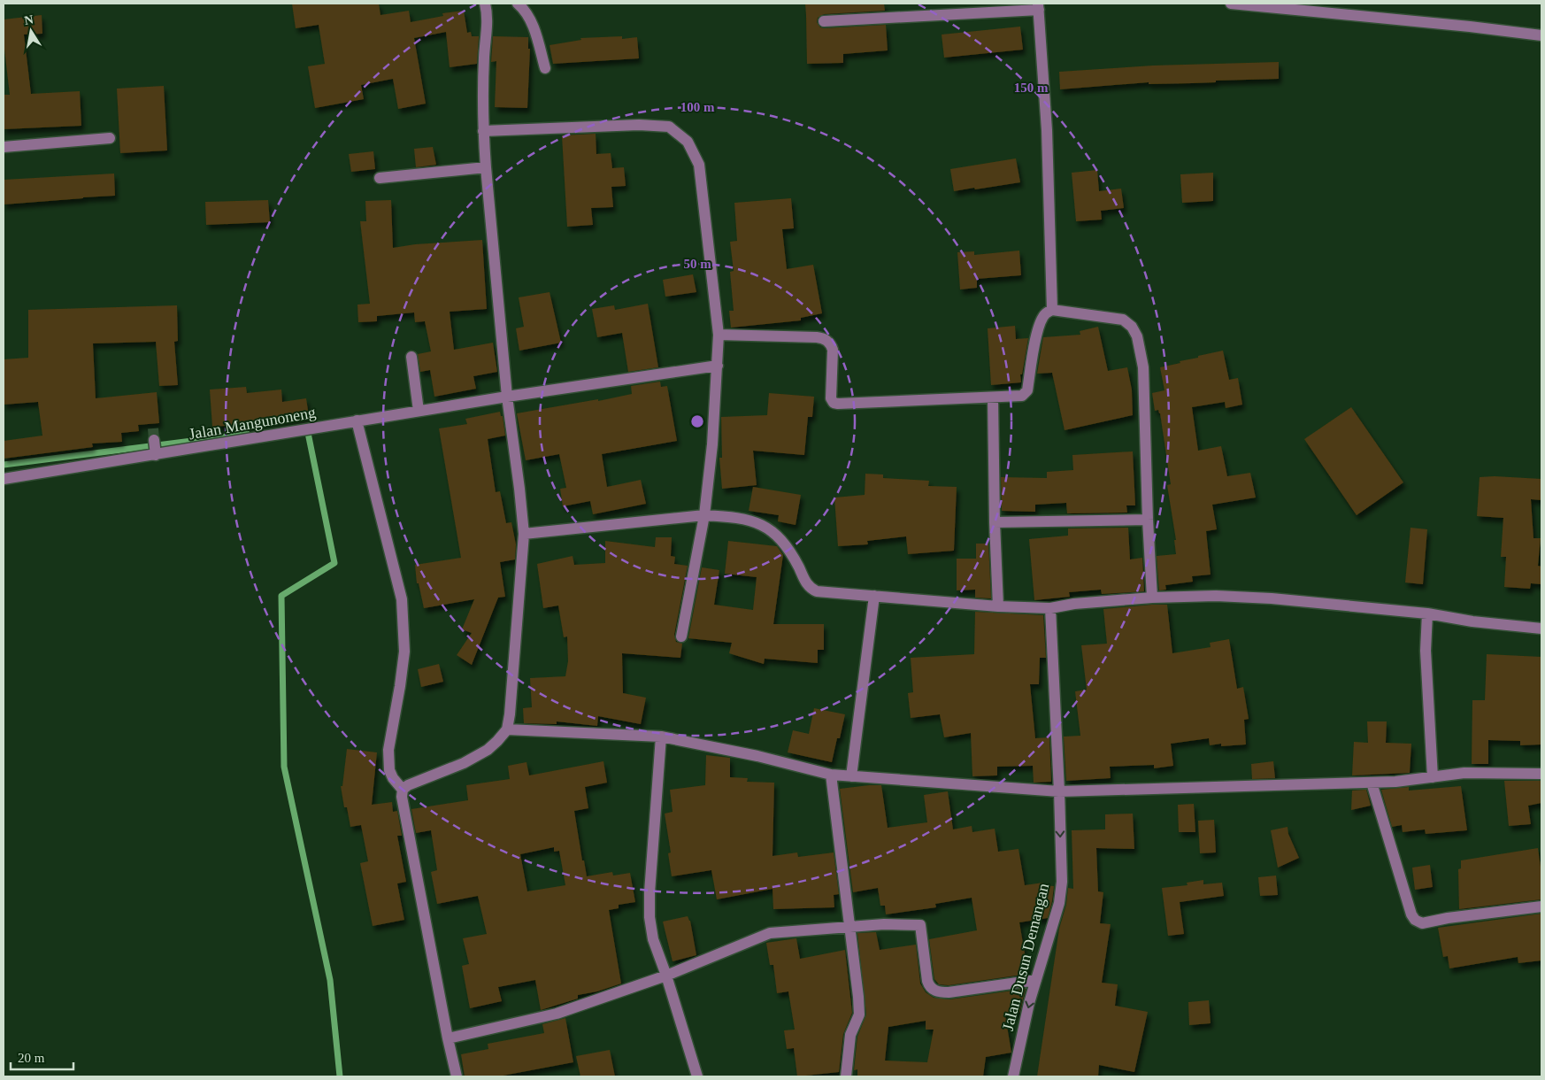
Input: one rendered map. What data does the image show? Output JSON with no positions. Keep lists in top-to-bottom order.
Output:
{
  "streets": {
    "street": ["Jalan Mangunoneng", "Jalan Dusun Demangan"]
  },
  "one_way": ["Jalan Dusun Demangan"],
  "scale_bar": "20 m",
  "north": "top",
  "rings": ["150 m", "100 m", "50 m"]
}
